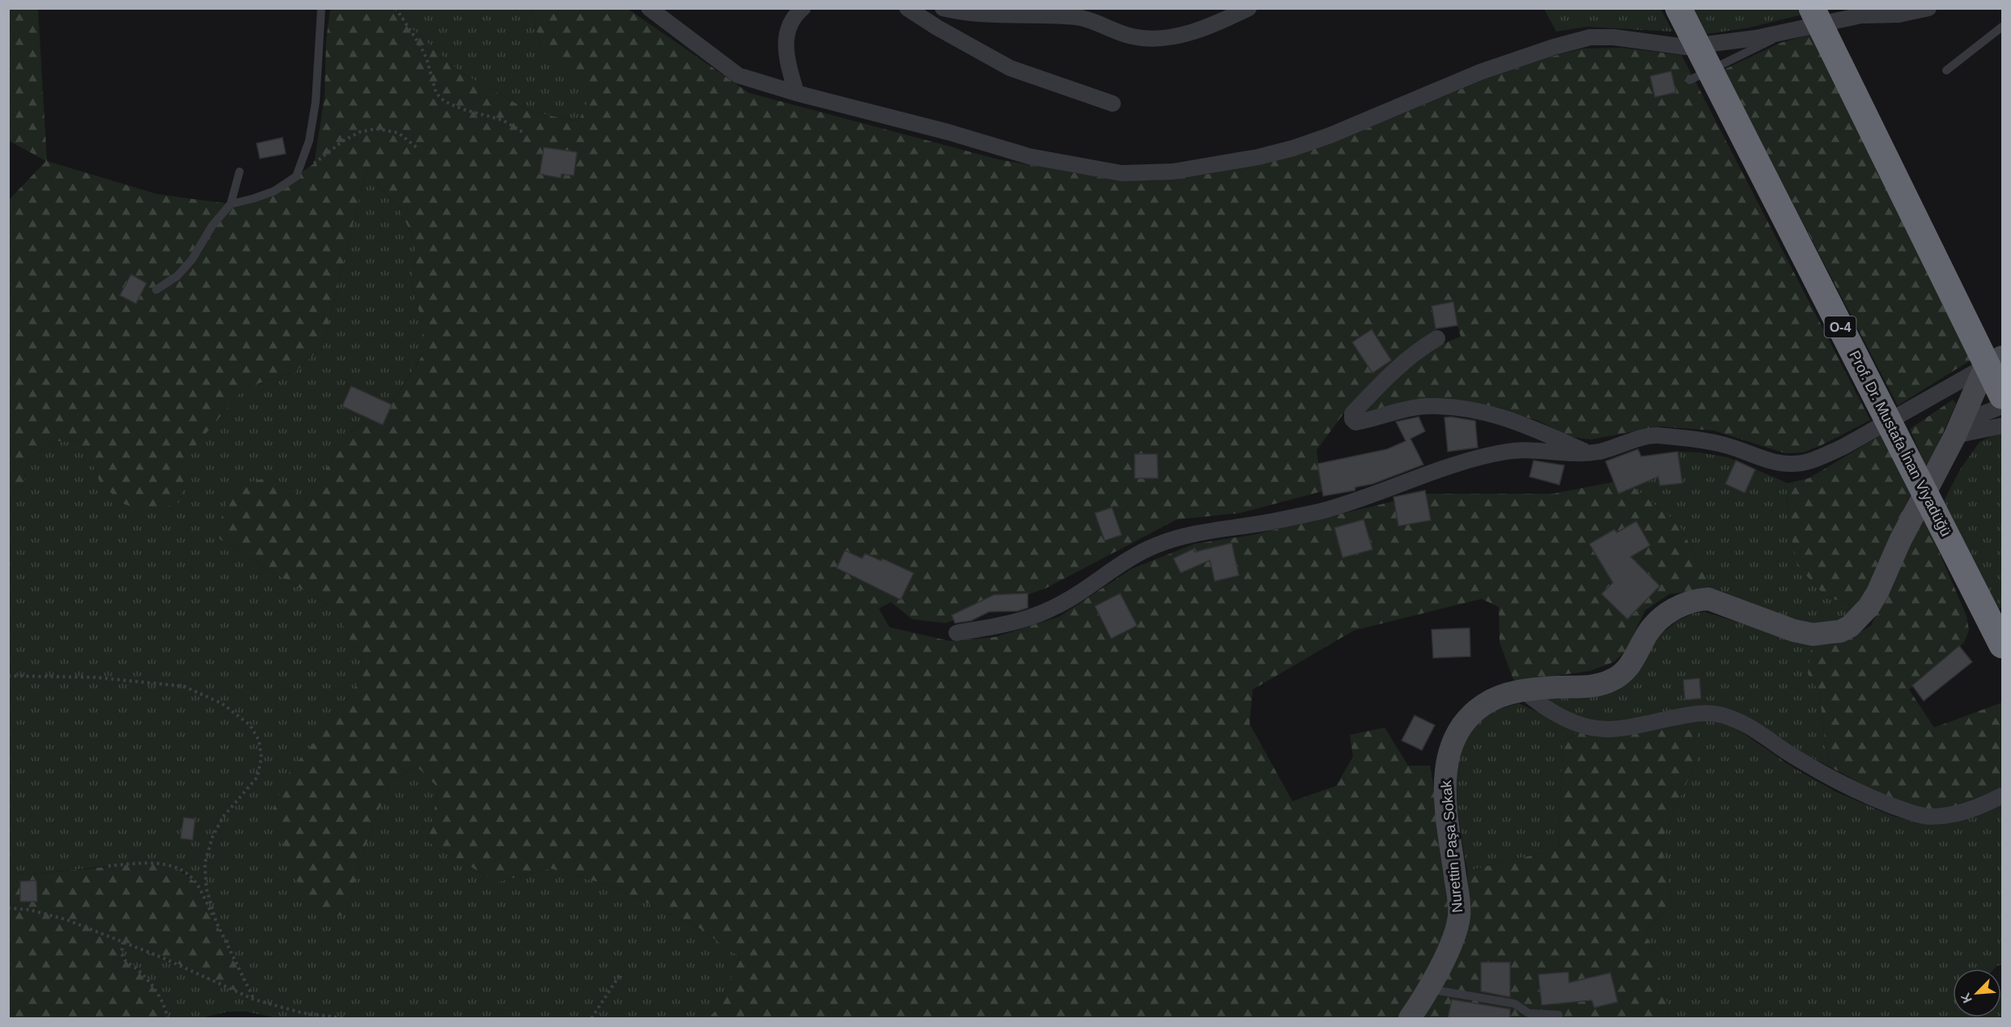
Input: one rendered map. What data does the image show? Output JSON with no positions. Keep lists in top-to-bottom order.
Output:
{
  "streets": {
    "highway": ["O-4", "Prof. Dr. Mustafa İnan Viyadüğü"],
    "street": ["Nurettin Paşa Sokak"]
  },
  "north": "bottom left"
}
